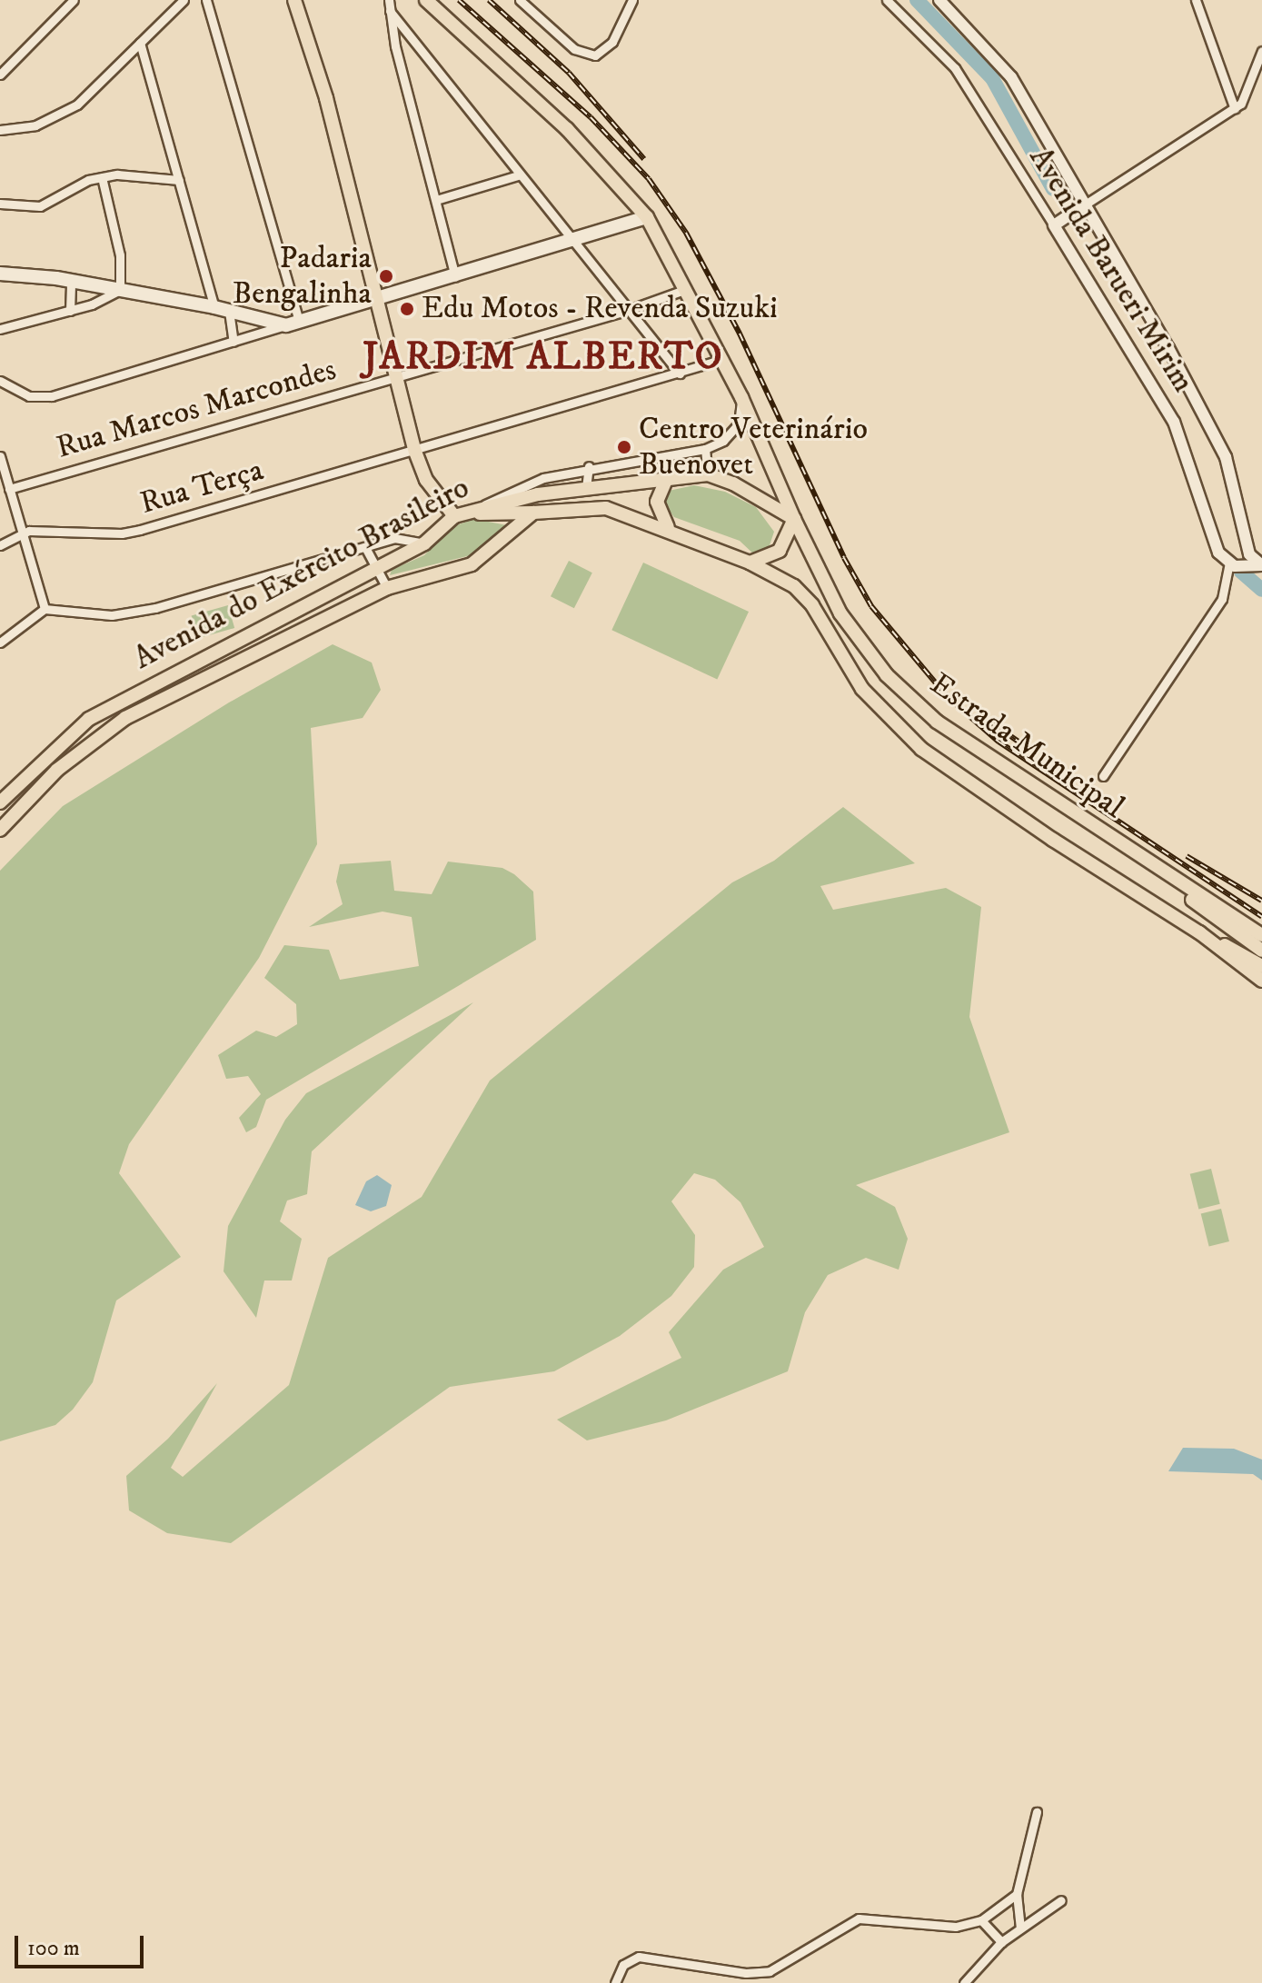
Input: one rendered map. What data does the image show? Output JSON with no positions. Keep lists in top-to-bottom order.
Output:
{
  "streets": {
    "main road": ["Avenida do Exército Brasileiro", "Estrada Municipal"],
    "street": ["Avenida Barueri Mirim", "Rua Marcos Marcondes", "Rua Terça"]
  },
  "crossings": [
    ["Rua Marcos Marcondes", "Estrada Municipal"],
    ["Rua Terça", "Estrada Municipal"]
  ],
  "districts": ["JARDIM ALBERTO"],
  "places": ["Padaria Bengalinha", "Edu Motos - Revenda Suzuki", "Centro Veterinário Buenovet"],
  "scale_bar": "100 m"
}
